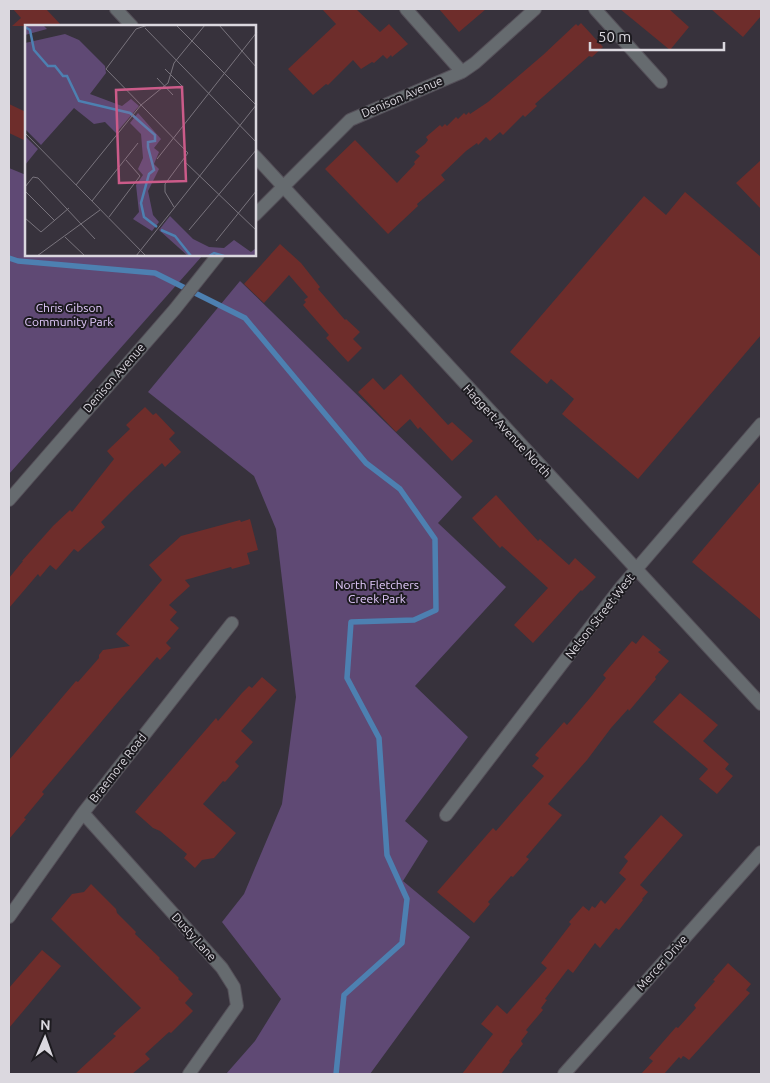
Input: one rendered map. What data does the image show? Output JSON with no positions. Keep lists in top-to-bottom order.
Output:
{
  "streets": {
    "street": [
      "Denison Avenue",
      "Haggert Avenue North",
      "Nelson Street West",
      "Braemore Road",
      "Dusty Lane",
      "Mercer Drive"
    ]
  },
  "crossings": [
    ["Denison Avenue", "Haggert Avenue North"],
    ["Haggert Avenue North", "Nelson Street West"],
    ["Braemore Road", "Dusty Lane"]
  ],
  "parks": ["Chris Gibson Community Park", "North Fletchers Creek Park"],
  "scale_bar": "50 m",
  "north": "top"
}
